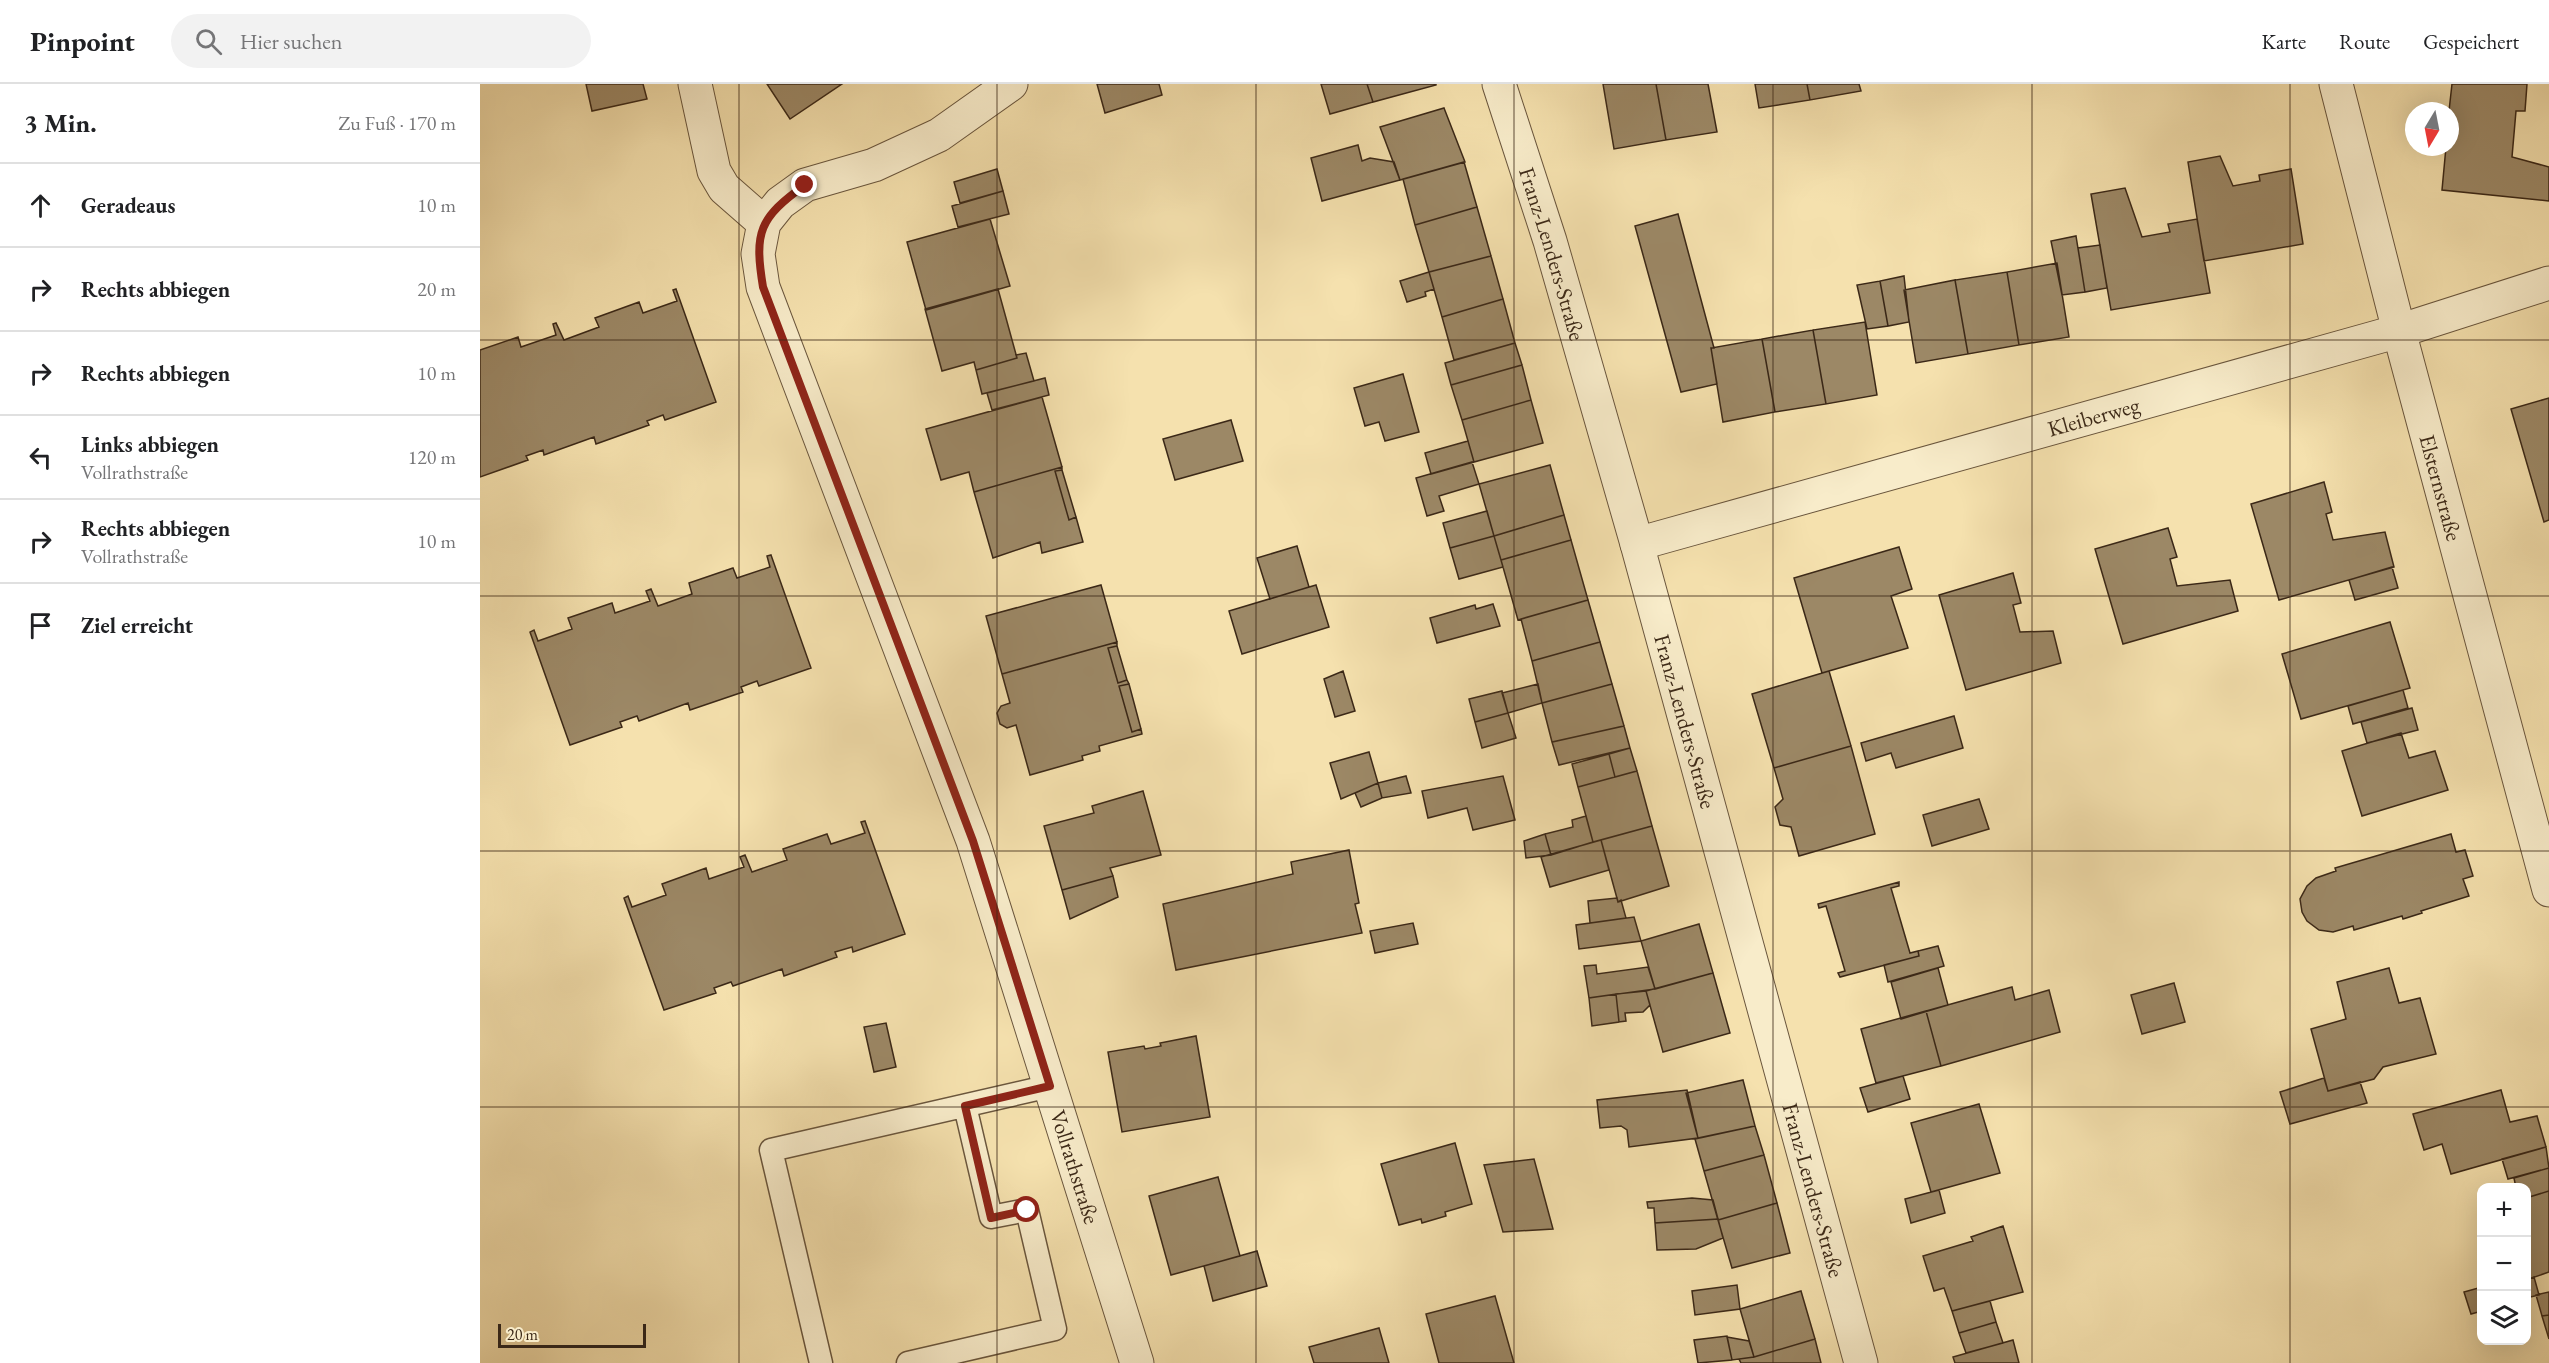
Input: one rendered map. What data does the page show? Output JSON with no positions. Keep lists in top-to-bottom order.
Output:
{
  "streets": {
    "street": [
      "Franz-Lenders-Straße",
      "Kleiberweg",
      "Elsternstraße",
      "Vollrathstraße"
    ]
  },
  "crossings": [
    ["Franz-Lenders-Straße", "Kleiberweg"],
    ["Kleiberweg", "Elsternstraße"]
  ],
  "scale_bar": "20 m",
  "north": "bottom",
  "page": {
    "header": "Pinpoint",
    "search": "Hier suchen",
    "nav": ["Karte", "Route", "Gespeichert"],
    "heading": ["3 Min.", "Zu Fuß · 170 m"],
    "list": [
      ["Geradeaus", "10 m"],
      ["Rechts abbiegen", "20 m"],
      ["Rechts abbiegen", "10 m"],
      ["Links abbiegen", "Vollrathstraße", "120 m"],
      ["Rechts abbiegen", "Vollrathstraße", "10 m"],
      "Ziel erreicht"
    ],
    "map_buttons": ["+", "−"],
    "scale": "20 m"
  }
}
